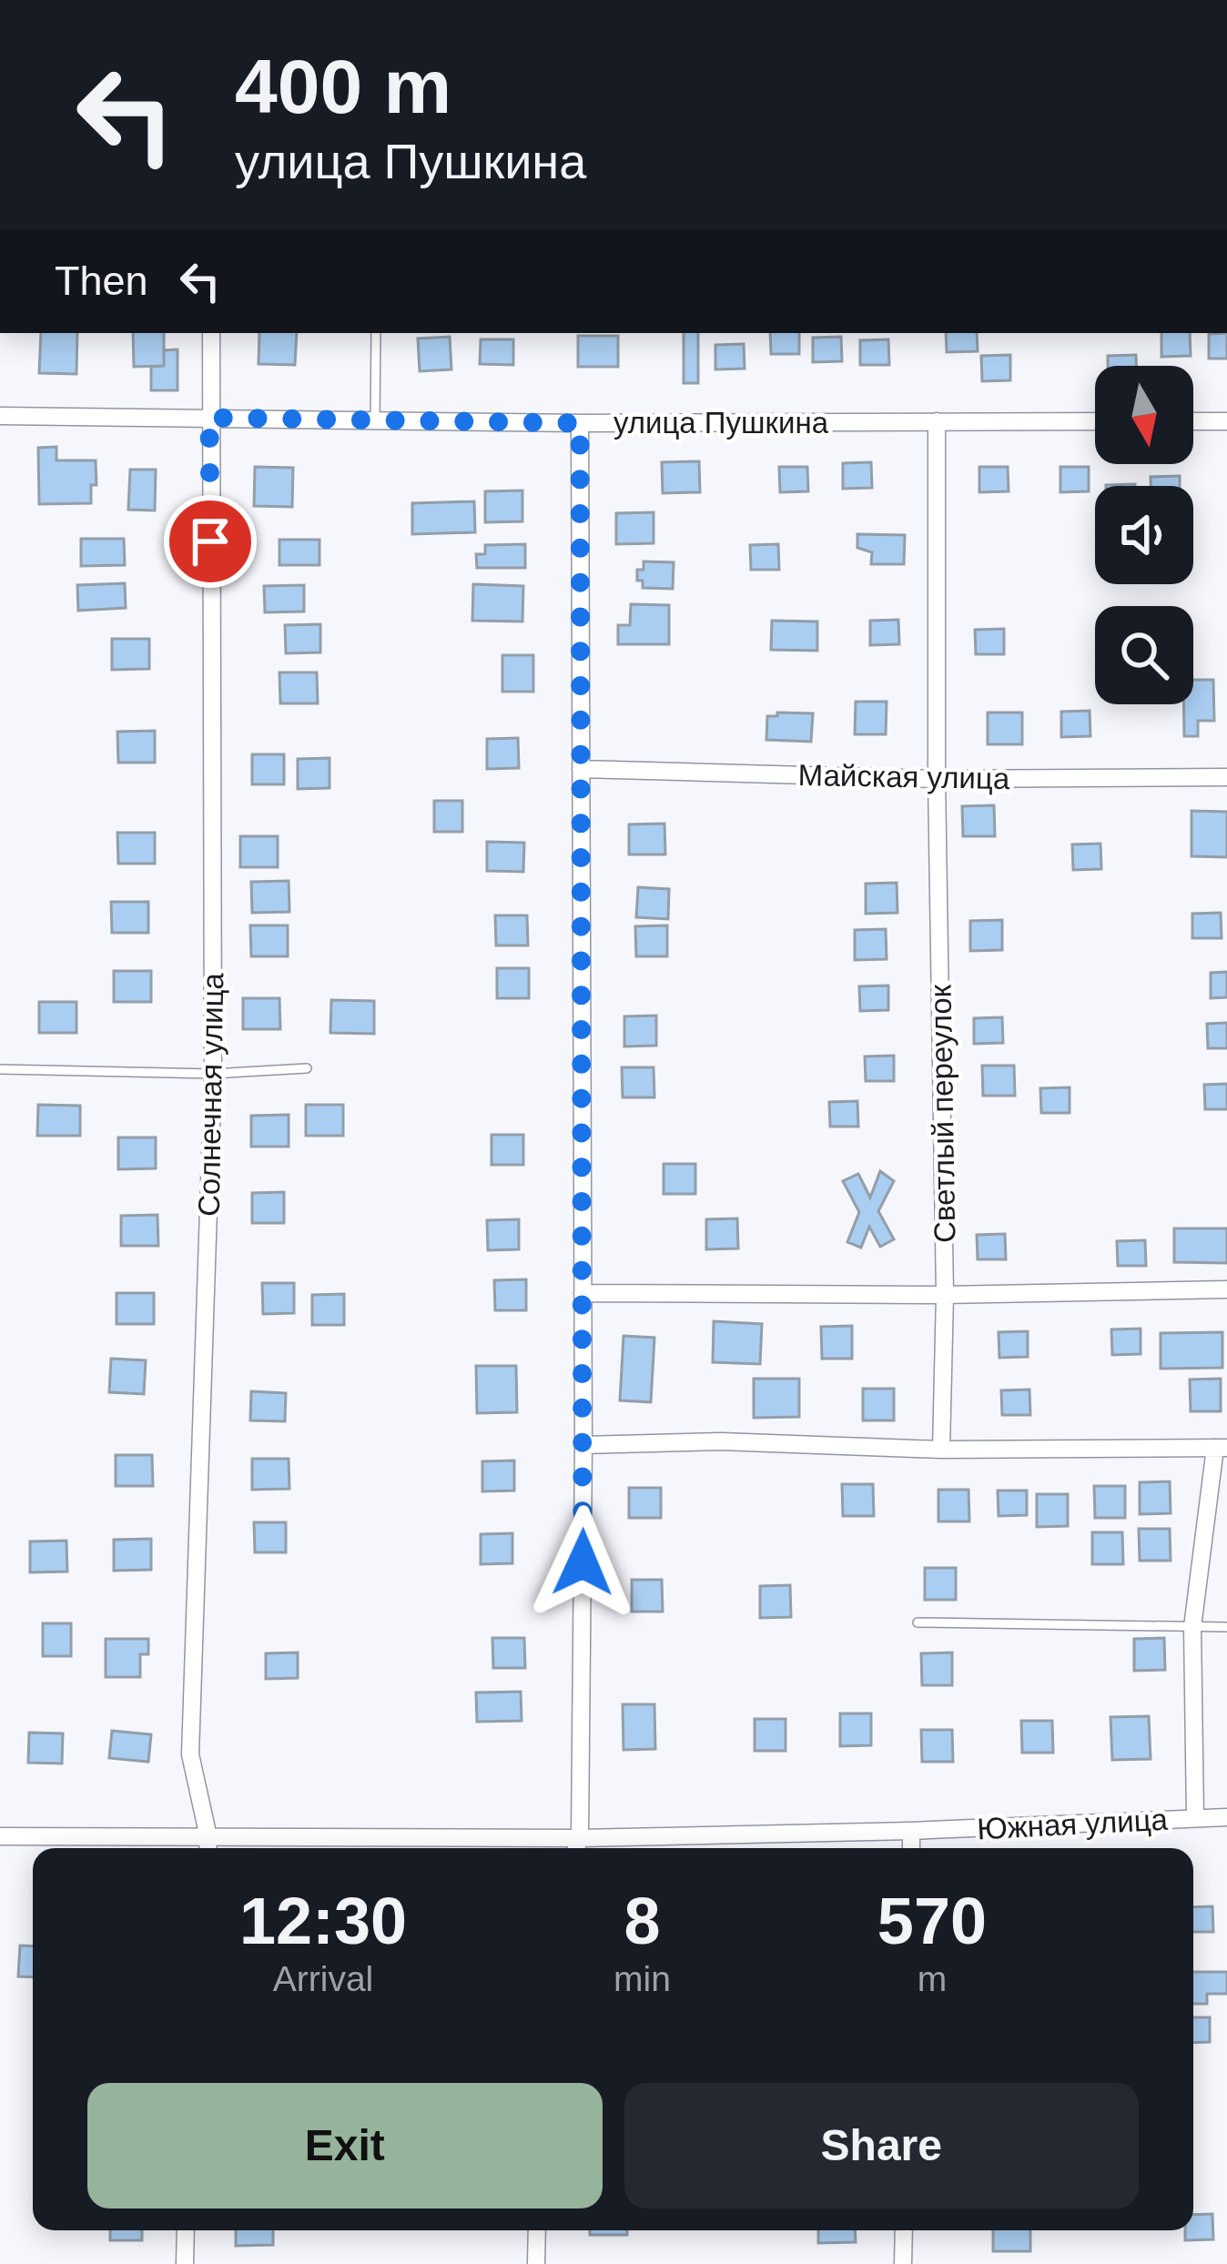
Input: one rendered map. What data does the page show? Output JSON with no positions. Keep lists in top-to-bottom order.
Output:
{
  "streets": {
    "street": [
      "улица Пушкина",
      "Майская улица",
      "Солнечная улица",
      "Светлый переулок",
      "Южная улица"
    ]
  },
  "crossings": [
    ["улица Пушкина", "Солнечная улица"],
    ["улица Пушкина", "Светлый переулок"],
    ["Майская улица", "Светлый переулок"],
    ["Солнечная улица", "Южная улица"]
  ],
  "north": "bottom",
  "page": {
    "turn": ["400 m", "улица Пушкина"],
    "then": "Then",
    "eta": [
      "12:30",
      "Arrival",
      "8",
      "min",
      "570",
      "m"
    ],
    "buttons": ["Exit", "Share"]
  }
}
